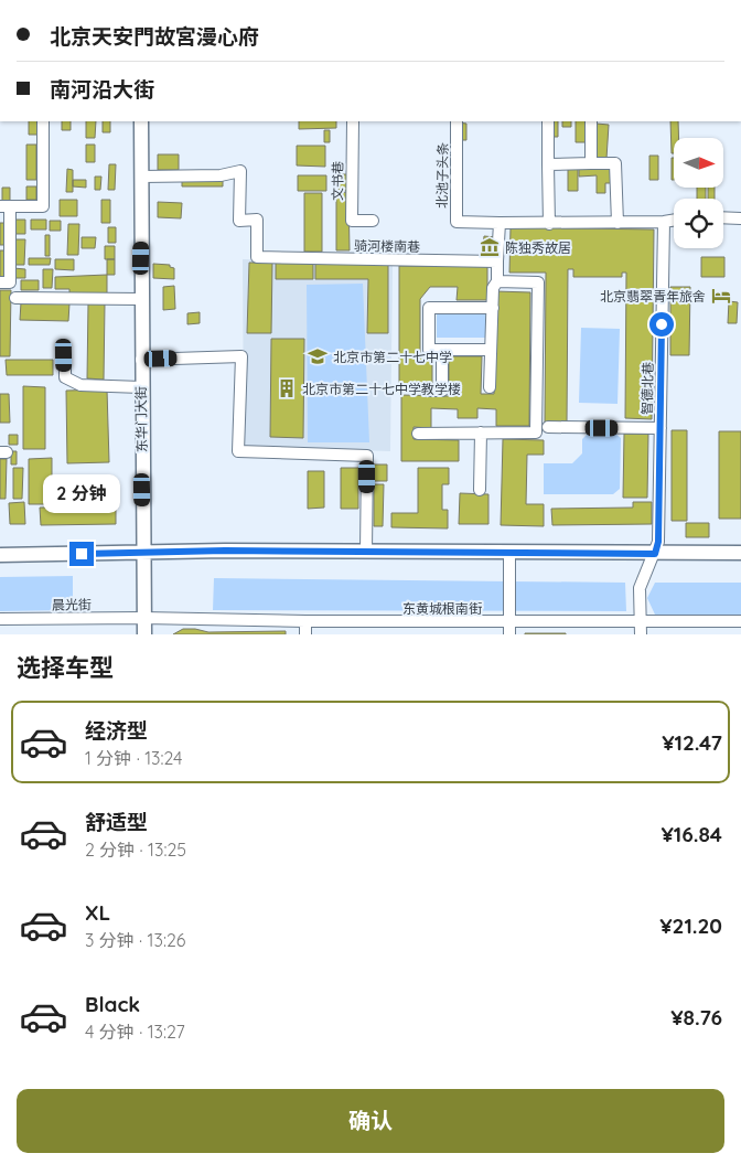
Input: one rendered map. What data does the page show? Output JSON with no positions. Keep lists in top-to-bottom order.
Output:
{
  "streets": {
    "main road": ["东华门大街"],
    "street": [
      "北池子头条",
      "文书巷",
      "骑河楼南巷",
      "智德北巷",
      "晨光街",
      "东黄城根南街"
    ]
  },
  "crossings": [
    ["骑河楼南巷", "东华门大街"],
    ["智德北巷", "东黄城根南街"],
    ["东华门大街", "晨光街"],
    ["东华门大街", "东黄城根南街"],
    ["晨光街", "东黄城根南街"]
  ],
  "places": {
    "museum": ["陈独秀故居"],
    "hotel": ["北京翡翠青年旅舍"],
    "school or university": ["北京市第二十七中学"],
    "building": ["北京市第二十七中学教学楼"]
  },
  "north": "right",
  "page": {
    "banner": ["北京天安門故宮漫心府", "南河沿大街"],
    "bubble": "2 分钟",
    "heading": "选择车型",
    "list": [
      {
        "name": "经济型",
        "note": "1 分钟 · 13:24",
        "value": "¥12.47"
      },
      {
        "name": "舒适型",
        "note": "2 分钟 · 13:25",
        "value": "¥16.84"
      },
      {
        "name": "XL",
        "note": "3 分钟 · 13:26",
        "value": "¥21.20"
      },
      {
        "name": "Black",
        "note": "4 分钟 · 13:27",
        "value": "¥8.76"
      }
    ],
    "buttons": "确认"
  }
}
